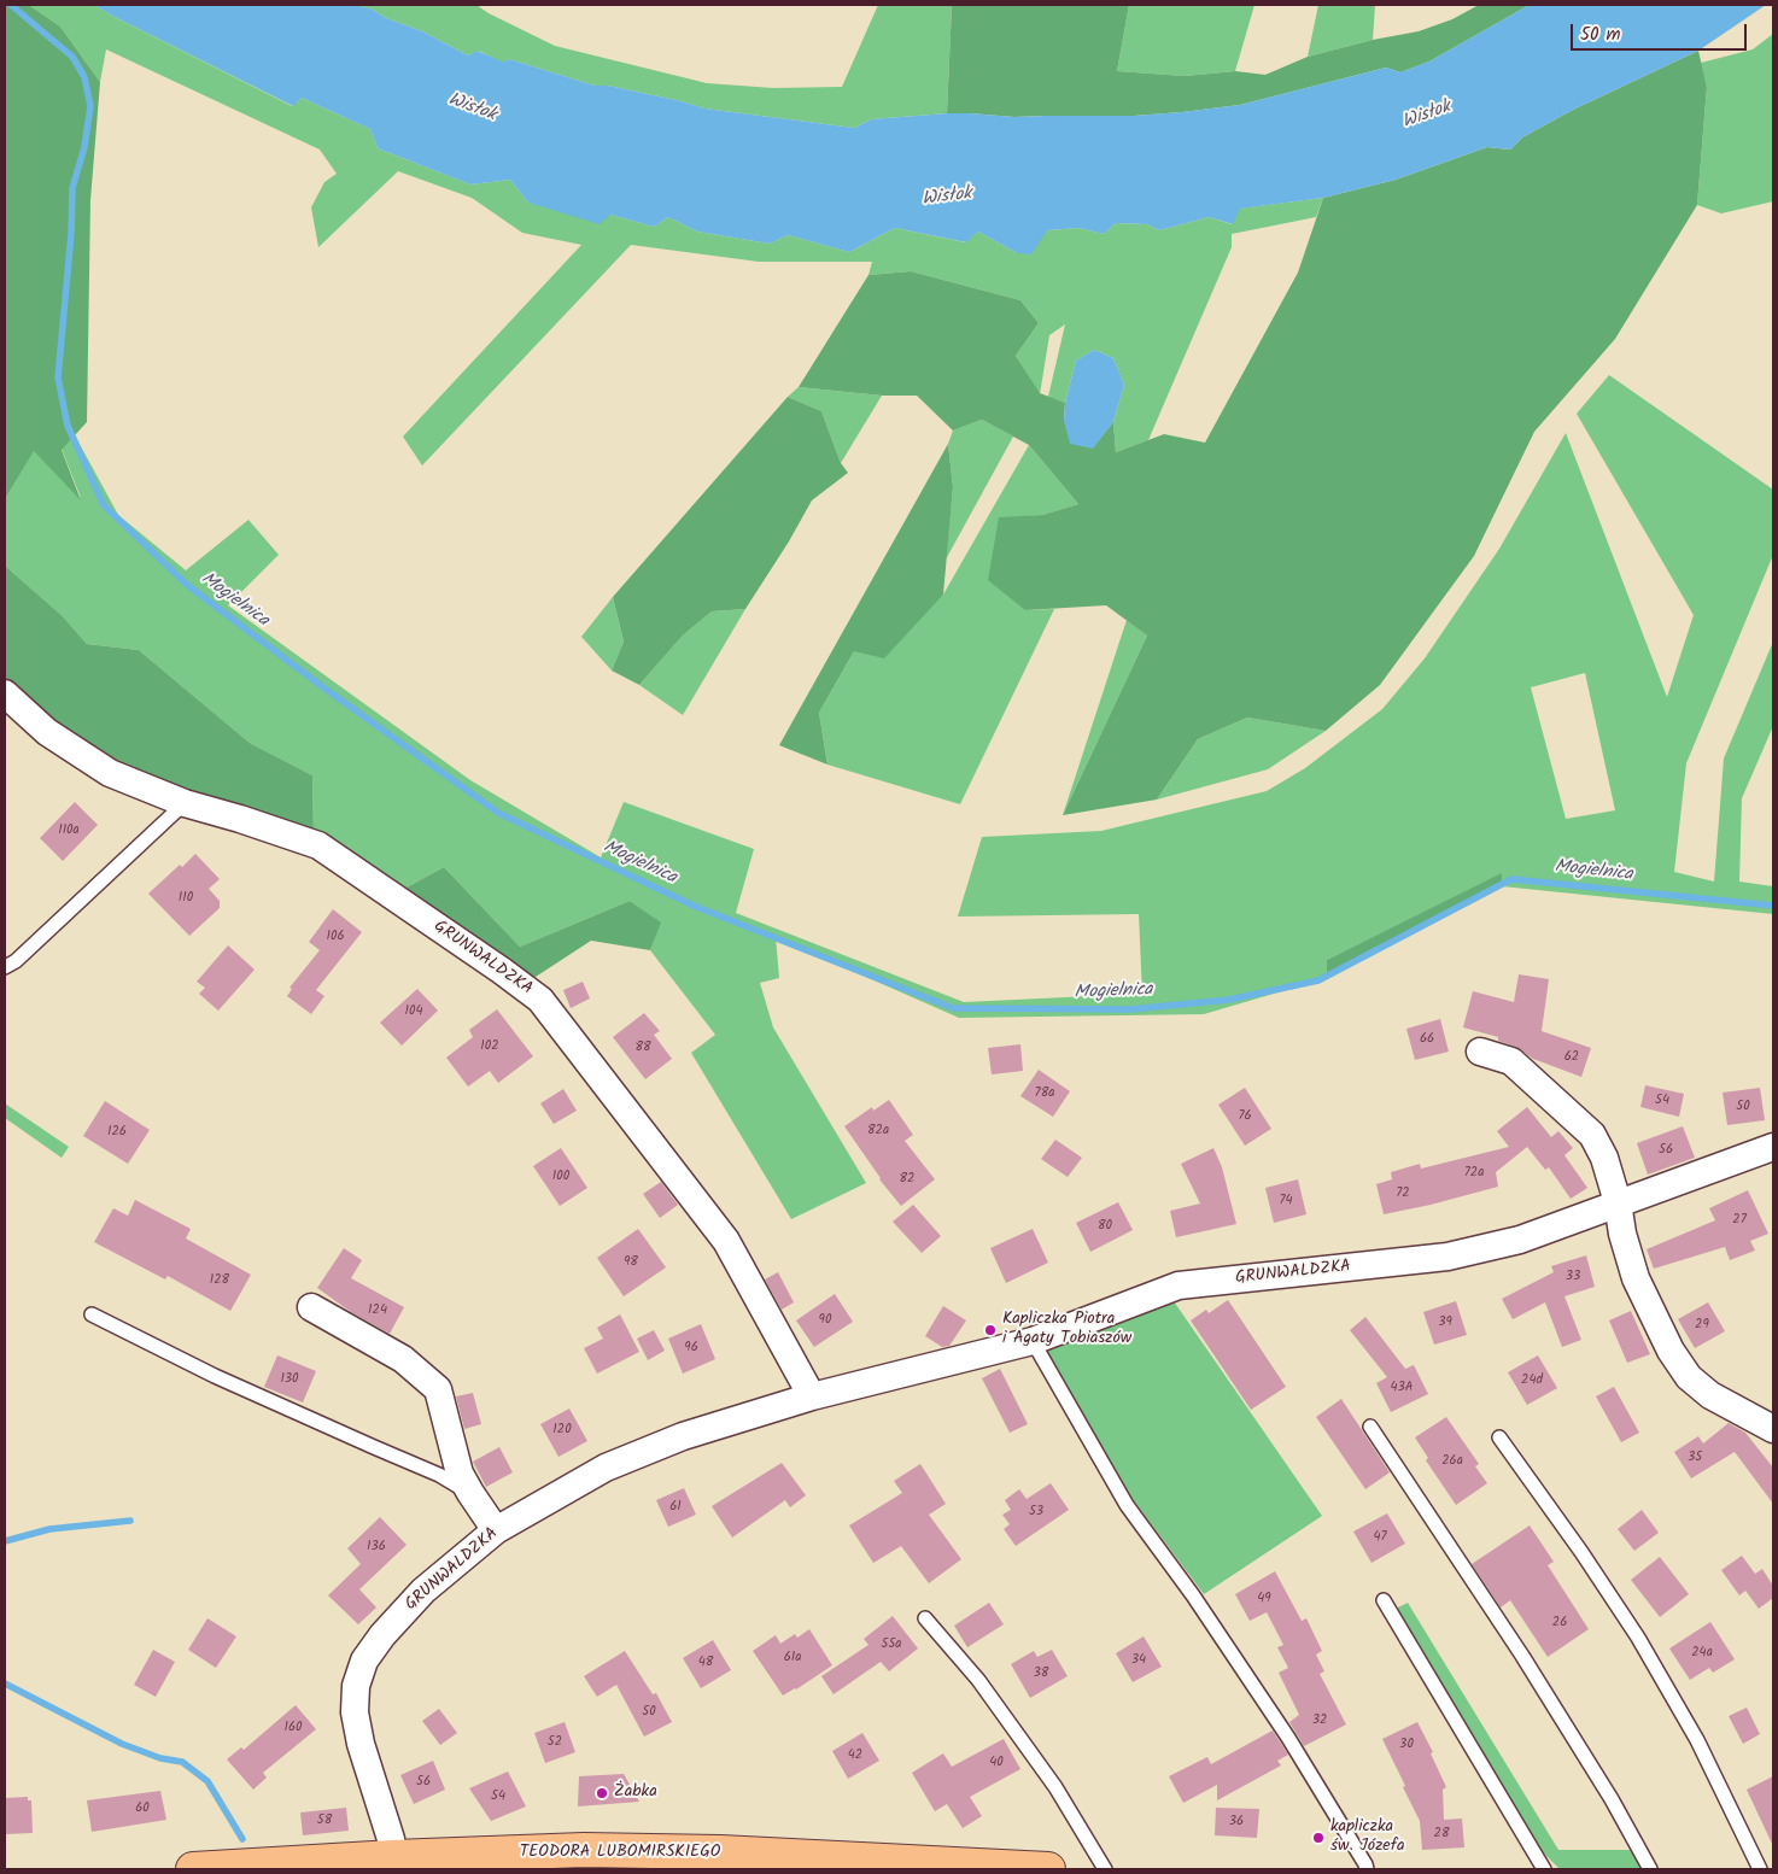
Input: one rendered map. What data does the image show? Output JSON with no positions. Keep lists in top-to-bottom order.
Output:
{
  "streets": {
    "highway": ["TEODORA LUBOMIRSKIEGO"],
    "street": ["GRUNWALDZKA"]
  },
  "crossings": [
    ["GRUNWALDZKA", "TEODORA LUBOMIRSKIEGO"]
  ],
  "water": ["Wisłok", "Mogielnica"],
  "places": ["Kapliczka Piotra i Agaty Tobiaszów", "Żabka", "kapliczka św. Józefa"],
  "house_numbers": [
    "110a",
    "110",
    "106",
    "104",
    "66",
    "102",
    "88",
    "62",
    "78a",
    "54",
    "50",
    "76",
    "82a",
    "126",
    "56",
    "72a",
    "100",
    "82",
    "72",
    "74",
    "27",
    "80",
    "98",
    "33",
    "128",
    "124",
    "90",
    "39",
    "29",
    "96",
    "130",
    "24d",
    "43A",
    "120",
    "35",
    "26a",
    "61",
    "53",
    "47",
    "136",
    "49",
    "26",
    "55a",
    "24a",
    "61a",
    "34",
    "48",
    "38",
    "50",
    "32",
    "160",
    "52",
    "30",
    "42",
    "40",
    "56",
    "54",
    "60",
    "58",
    "36",
    "28"
  ],
  "scale_bar": "50 m"
}
